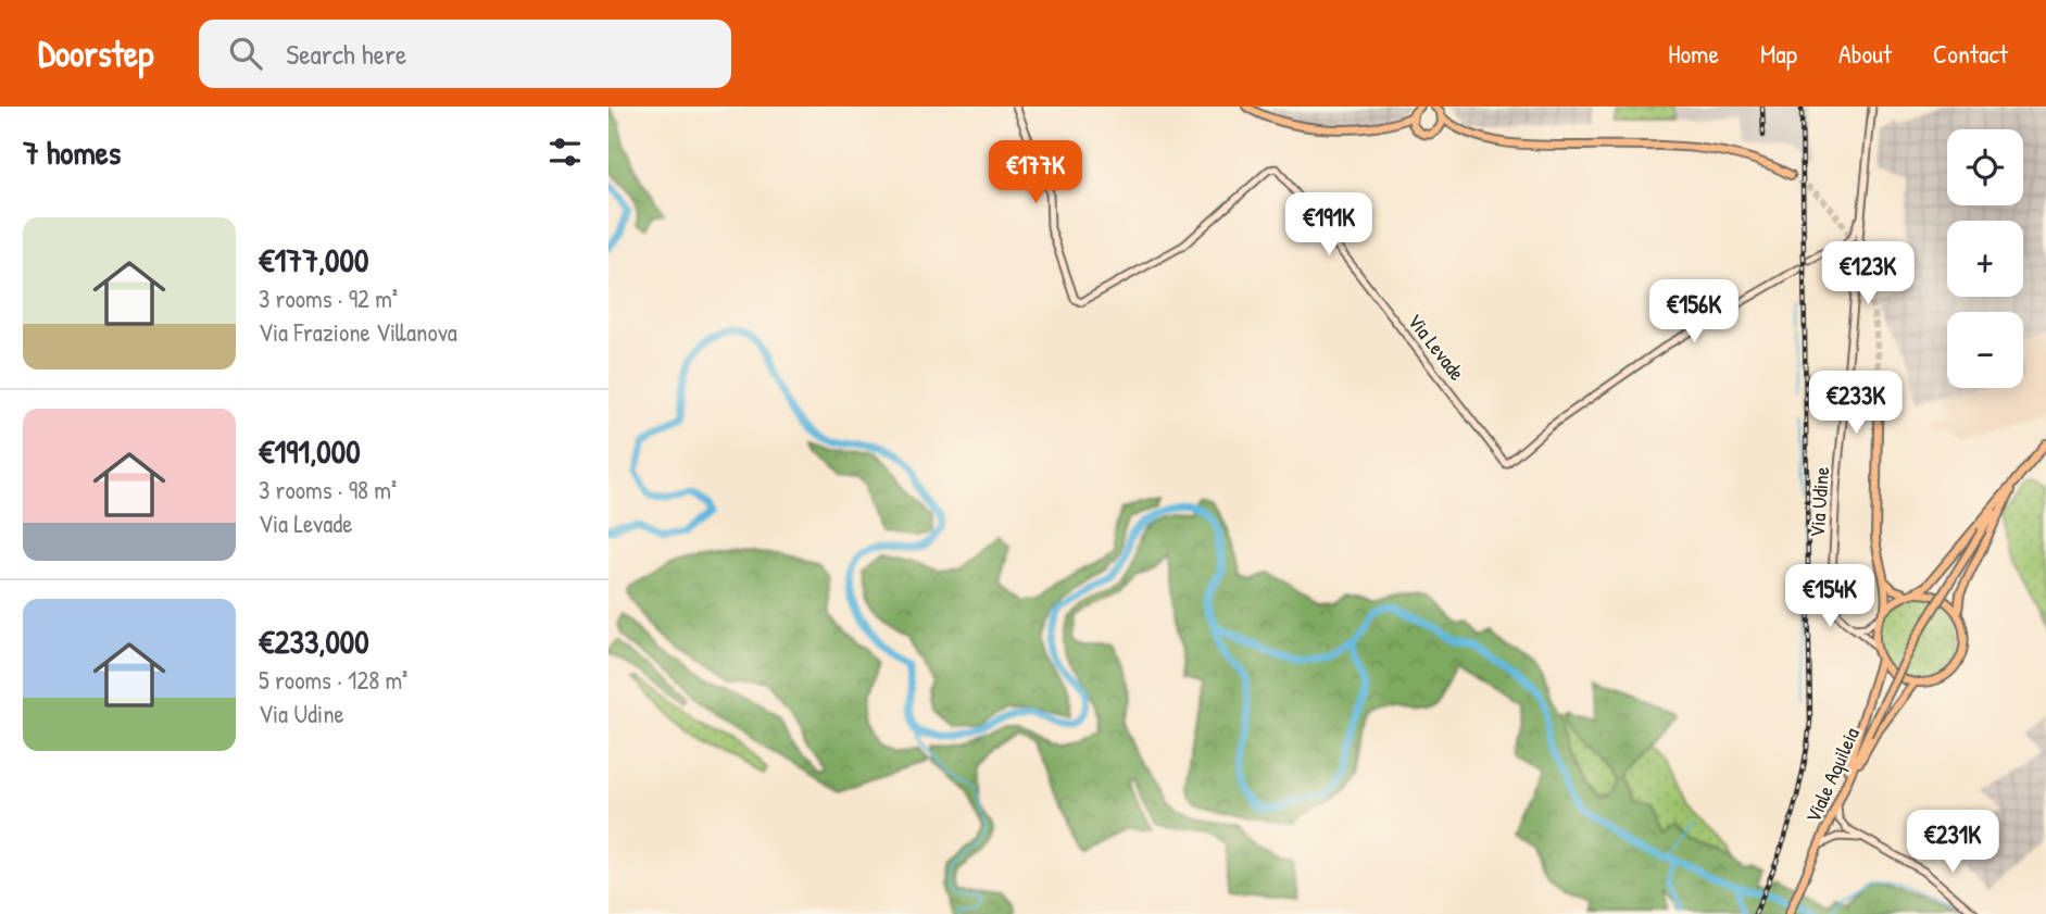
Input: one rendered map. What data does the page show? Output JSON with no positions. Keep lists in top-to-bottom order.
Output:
{
  "streets": {
    "main road": ["Viale Aquileia"],
    "street": ["Via Levade", "Via Udine"]
  },
  "page": {
    "header": "Doorstep",
    "search": "Search here",
    "nav": [
      "Home",
      "Map",
      "About",
      "Contact"
    ],
    "heading": "7 homes",
    "map_buttons": ["+", "−"],
    "price": [
      "€177K",
      "€191K",
      "€123K",
      "€156K",
      "€233K",
      "€154K",
      "€231K"
    ],
    "list": [
      {
        "name": "€177,000",
        "note": "3 rooms · 92 m² · Via Frazione Villanova"
      },
      {
        "name": "€191,000",
        "note": "3 rooms · 98 m² · Via Levade"
      },
      {
        "name": "€233,000",
        "note": "5 rooms · 128 m² · Via Udine"
      }
    ]
  }
}
